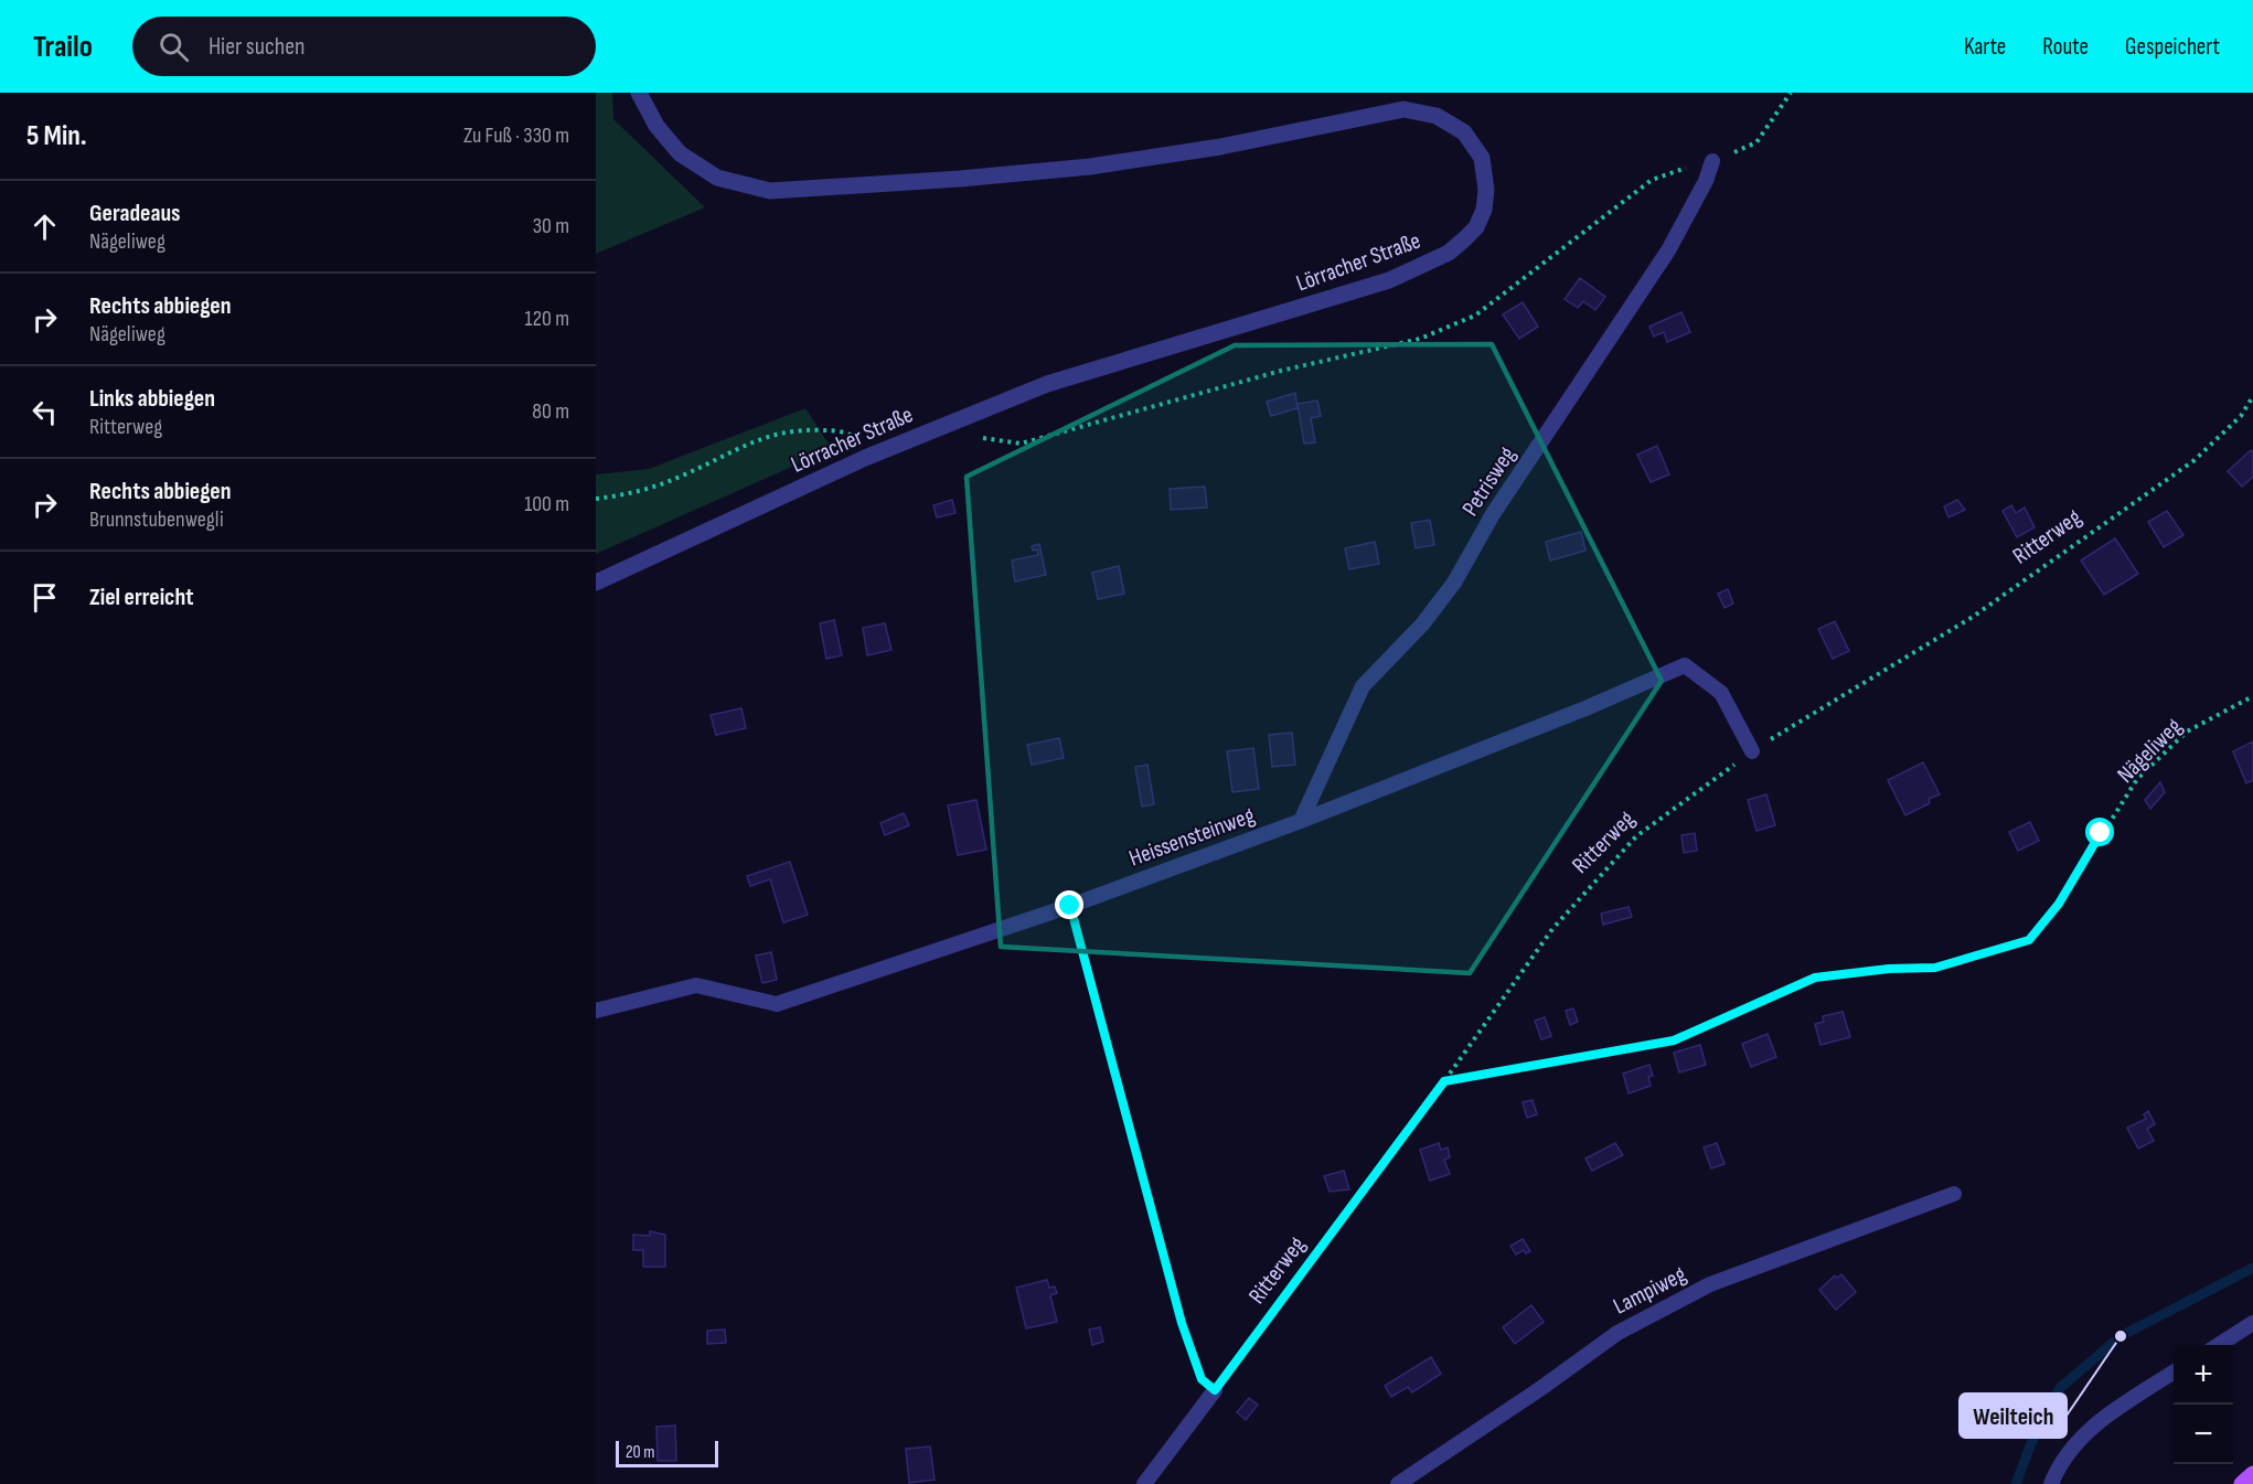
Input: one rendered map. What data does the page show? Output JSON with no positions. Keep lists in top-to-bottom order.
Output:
{
  "streets": {
    "street": ["Lörracher Straße"],
    "lane": ["Petrisweg", "Heissensteinweg", "Lampiweg"],
    "path": ["Ritterweg", "Nägeliweg"]
  },
  "crossings": [
    ["Petrisweg", "Heissensteinweg"],
    ["Ritterweg", "Nägeliweg"],
    ["Ritterweg", "Heissensteinweg"]
  ],
  "places": ["Weilteich"],
  "scale_bar": "20 m",
  "page": {
    "header": "Trailo",
    "search": "Hier suchen",
    "nav": ["Karte", "Route", "Gespeichert"],
    "heading": ["5 Min.", "Zu Fuß · 330 m"],
    "list": [
      ["Geradeaus", "Nägeliweg", "30 m"],
      ["Rechts abbiegen", "Nägeliweg", "120 m"],
      ["Links abbiegen", "Ritterweg", "80 m"],
      ["Rechts abbiegen", "Brunnstubenwegli", "100 m"],
      "Ziel erreicht"
    ],
    "map_buttons": ["+", "−"],
    "scale": "20 m"
  }
}
